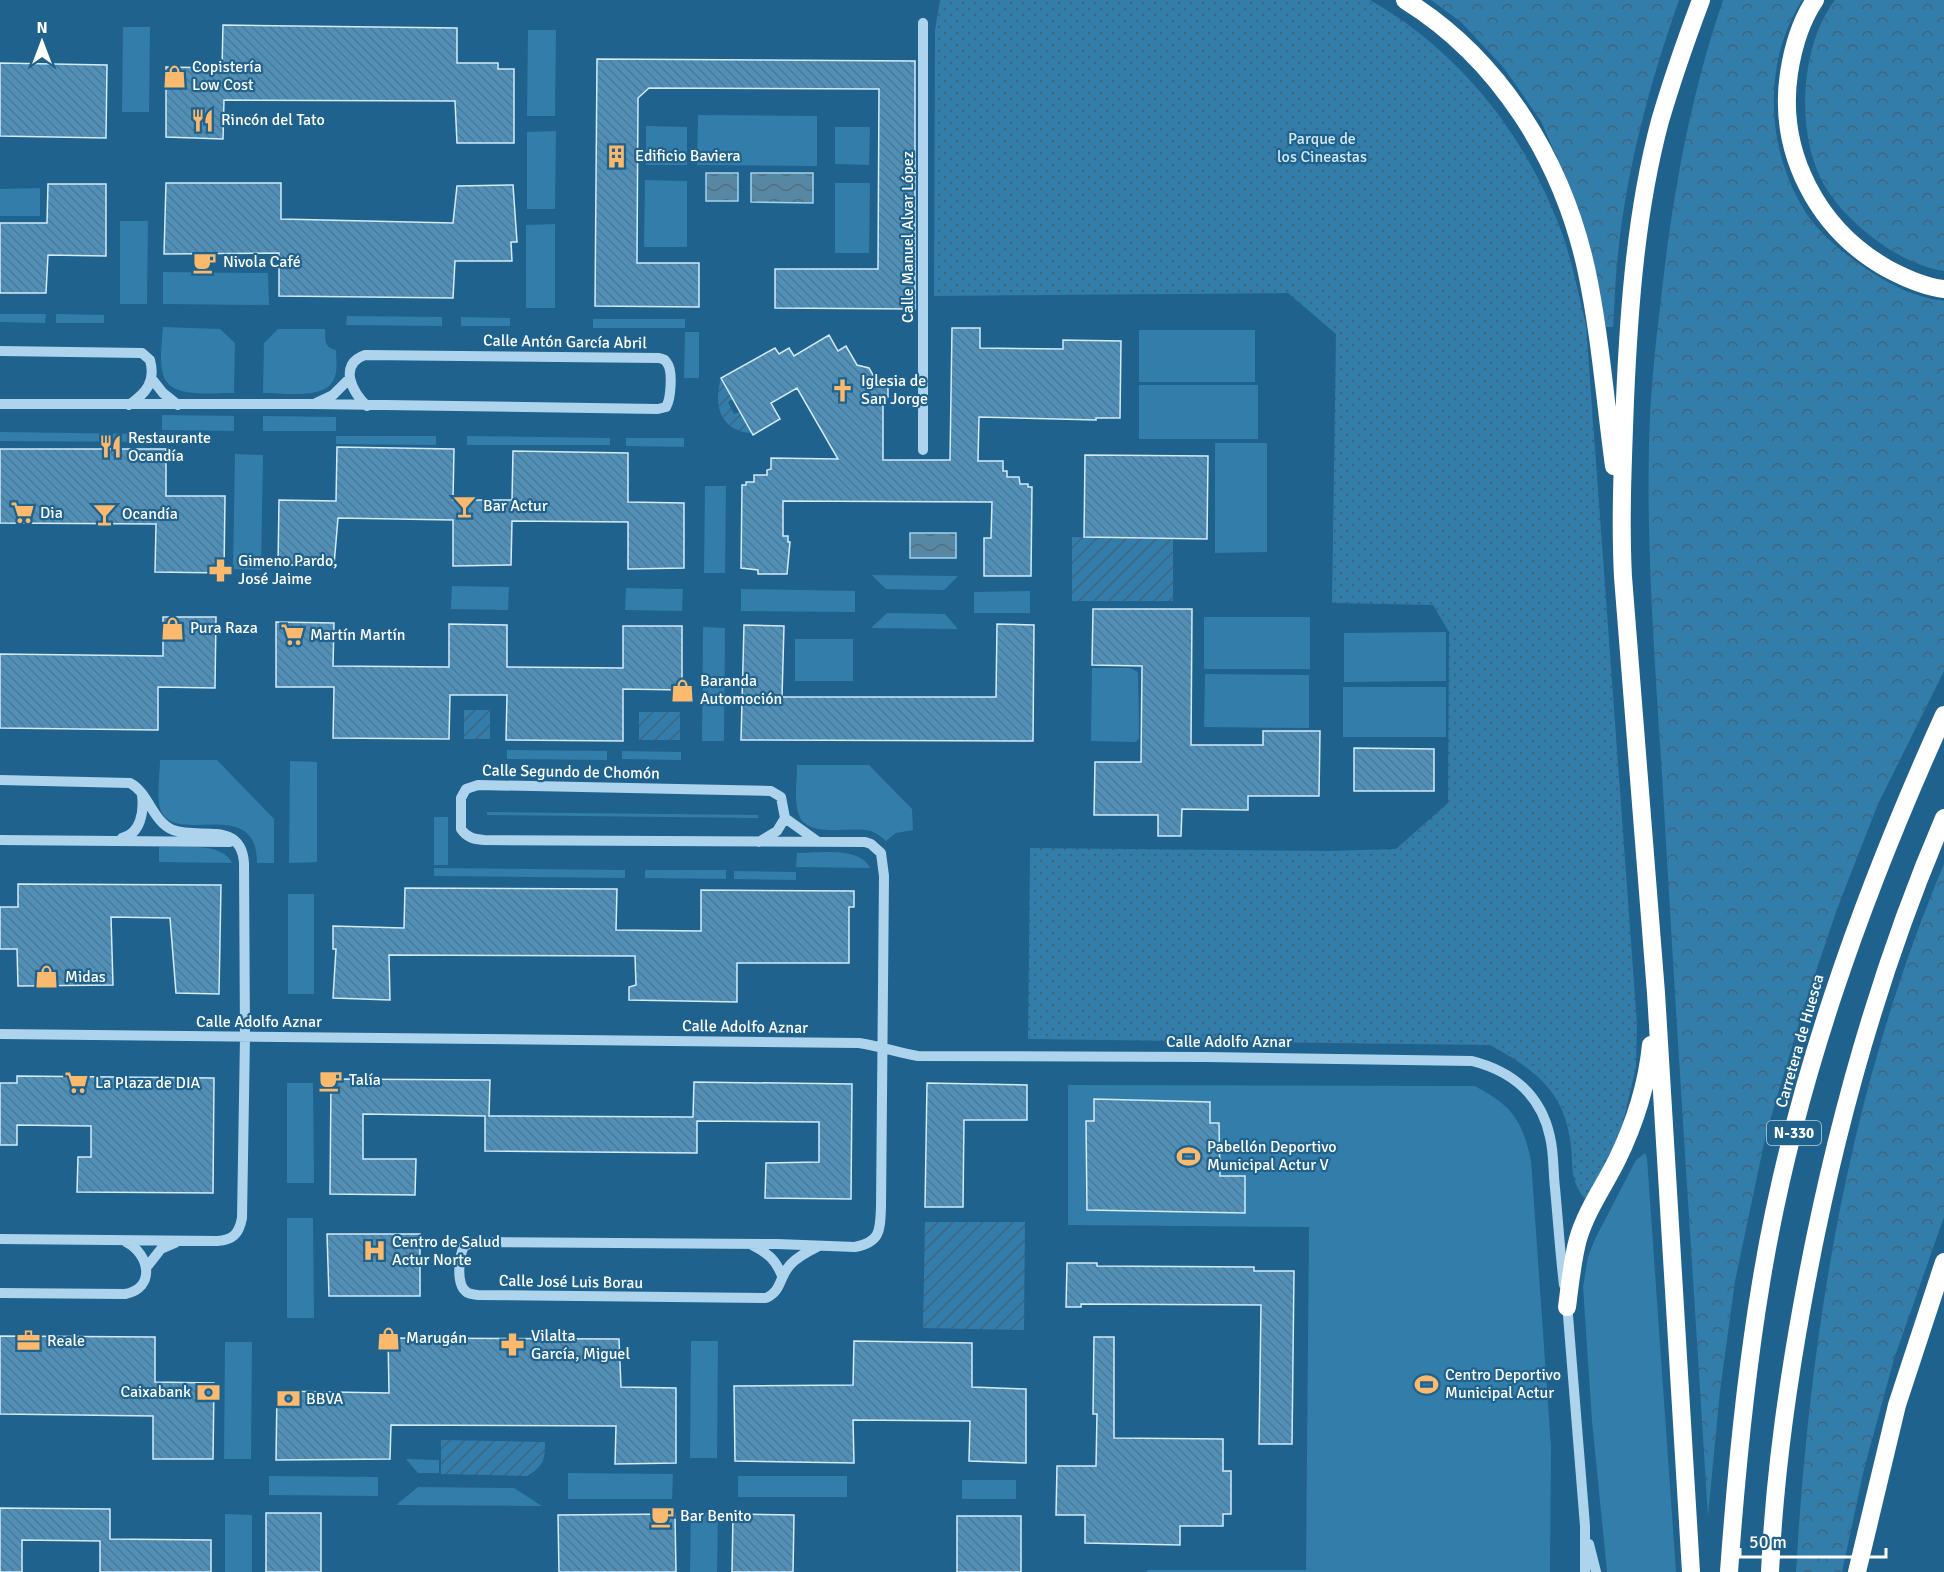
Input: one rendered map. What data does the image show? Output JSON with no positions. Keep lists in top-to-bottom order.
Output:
{
  "streets": {
    "highway": ["Carretera de Huesca", "N-330"],
    "street": [
      "Calle Manuel Alvar López",
      "Calle Antón García Abril",
      "Calle Segundo de Chomón",
      "Calle Adolfo Aznar",
      "Calle José Luis Borau"
    ]
  },
  "crossings": [
    ["Calle Segundo de Chomón", "Calle Adolfo Aznar"],
    ["Calle Segundo de Chomón", "Calle José Luis Borau"],
    ["Calle Adolfo Aznar", "Calle José Luis Borau"]
  ],
  "parks": ["Parque de los Cineastas"],
  "places": {
    "shop": [
      "Copistería Low Cost",
      "Pura Raza",
      "Baranda Automoción",
      "Midas",
      "Marugán"
    ],
    "restaurant": ["Rincón del Tato", "Restaurante Ocandía"],
    "building": ["Edificio Baviera"],
    "cafe": ["Nivola Café", "Talía", "Bar Benito"],
    "church": ["Iglesia de San Jorge"],
    "bar": ["Bar Actur", "Ocandía"],
    "supermarket": ["Dia", "Martín Martín", "La Plaza de DIA"],
    "pharmacy": ["Gimeno Pardo, José Jaime", "Vilalta García, Miguel"],
    "sports": ["Pabellón Deportivo Municipal Actur V", "Centro Deportivo Municipal Actur"],
    "hospital": ["Centro de Salud Actur Norte"],
    "office": ["Reale"],
    "bank": ["Caixabank", "BBVA"]
  },
  "scale_bar": "50 m",
  "north": "top"
}
